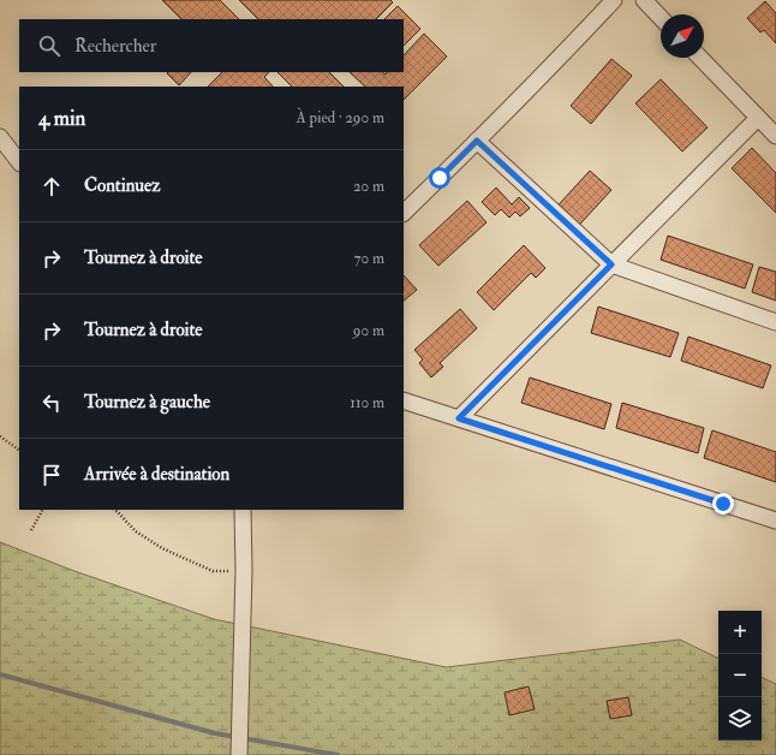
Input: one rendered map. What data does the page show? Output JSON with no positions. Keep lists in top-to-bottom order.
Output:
{
  "north": "top right",
  "page": {
    "search": "Rechercher",
    "heading": ["4 min", "À pied · 290 m"],
    "list": [
      ["Continuez", "20 m"],
      ["Tournez à droite", "70 m"],
      ["Tournez à droite", "90 m"],
      ["Tournez à gauche", "110 m"],
      "Arrivée à destination"
    ],
    "map_buttons": ["+", "−"]
  }
}
